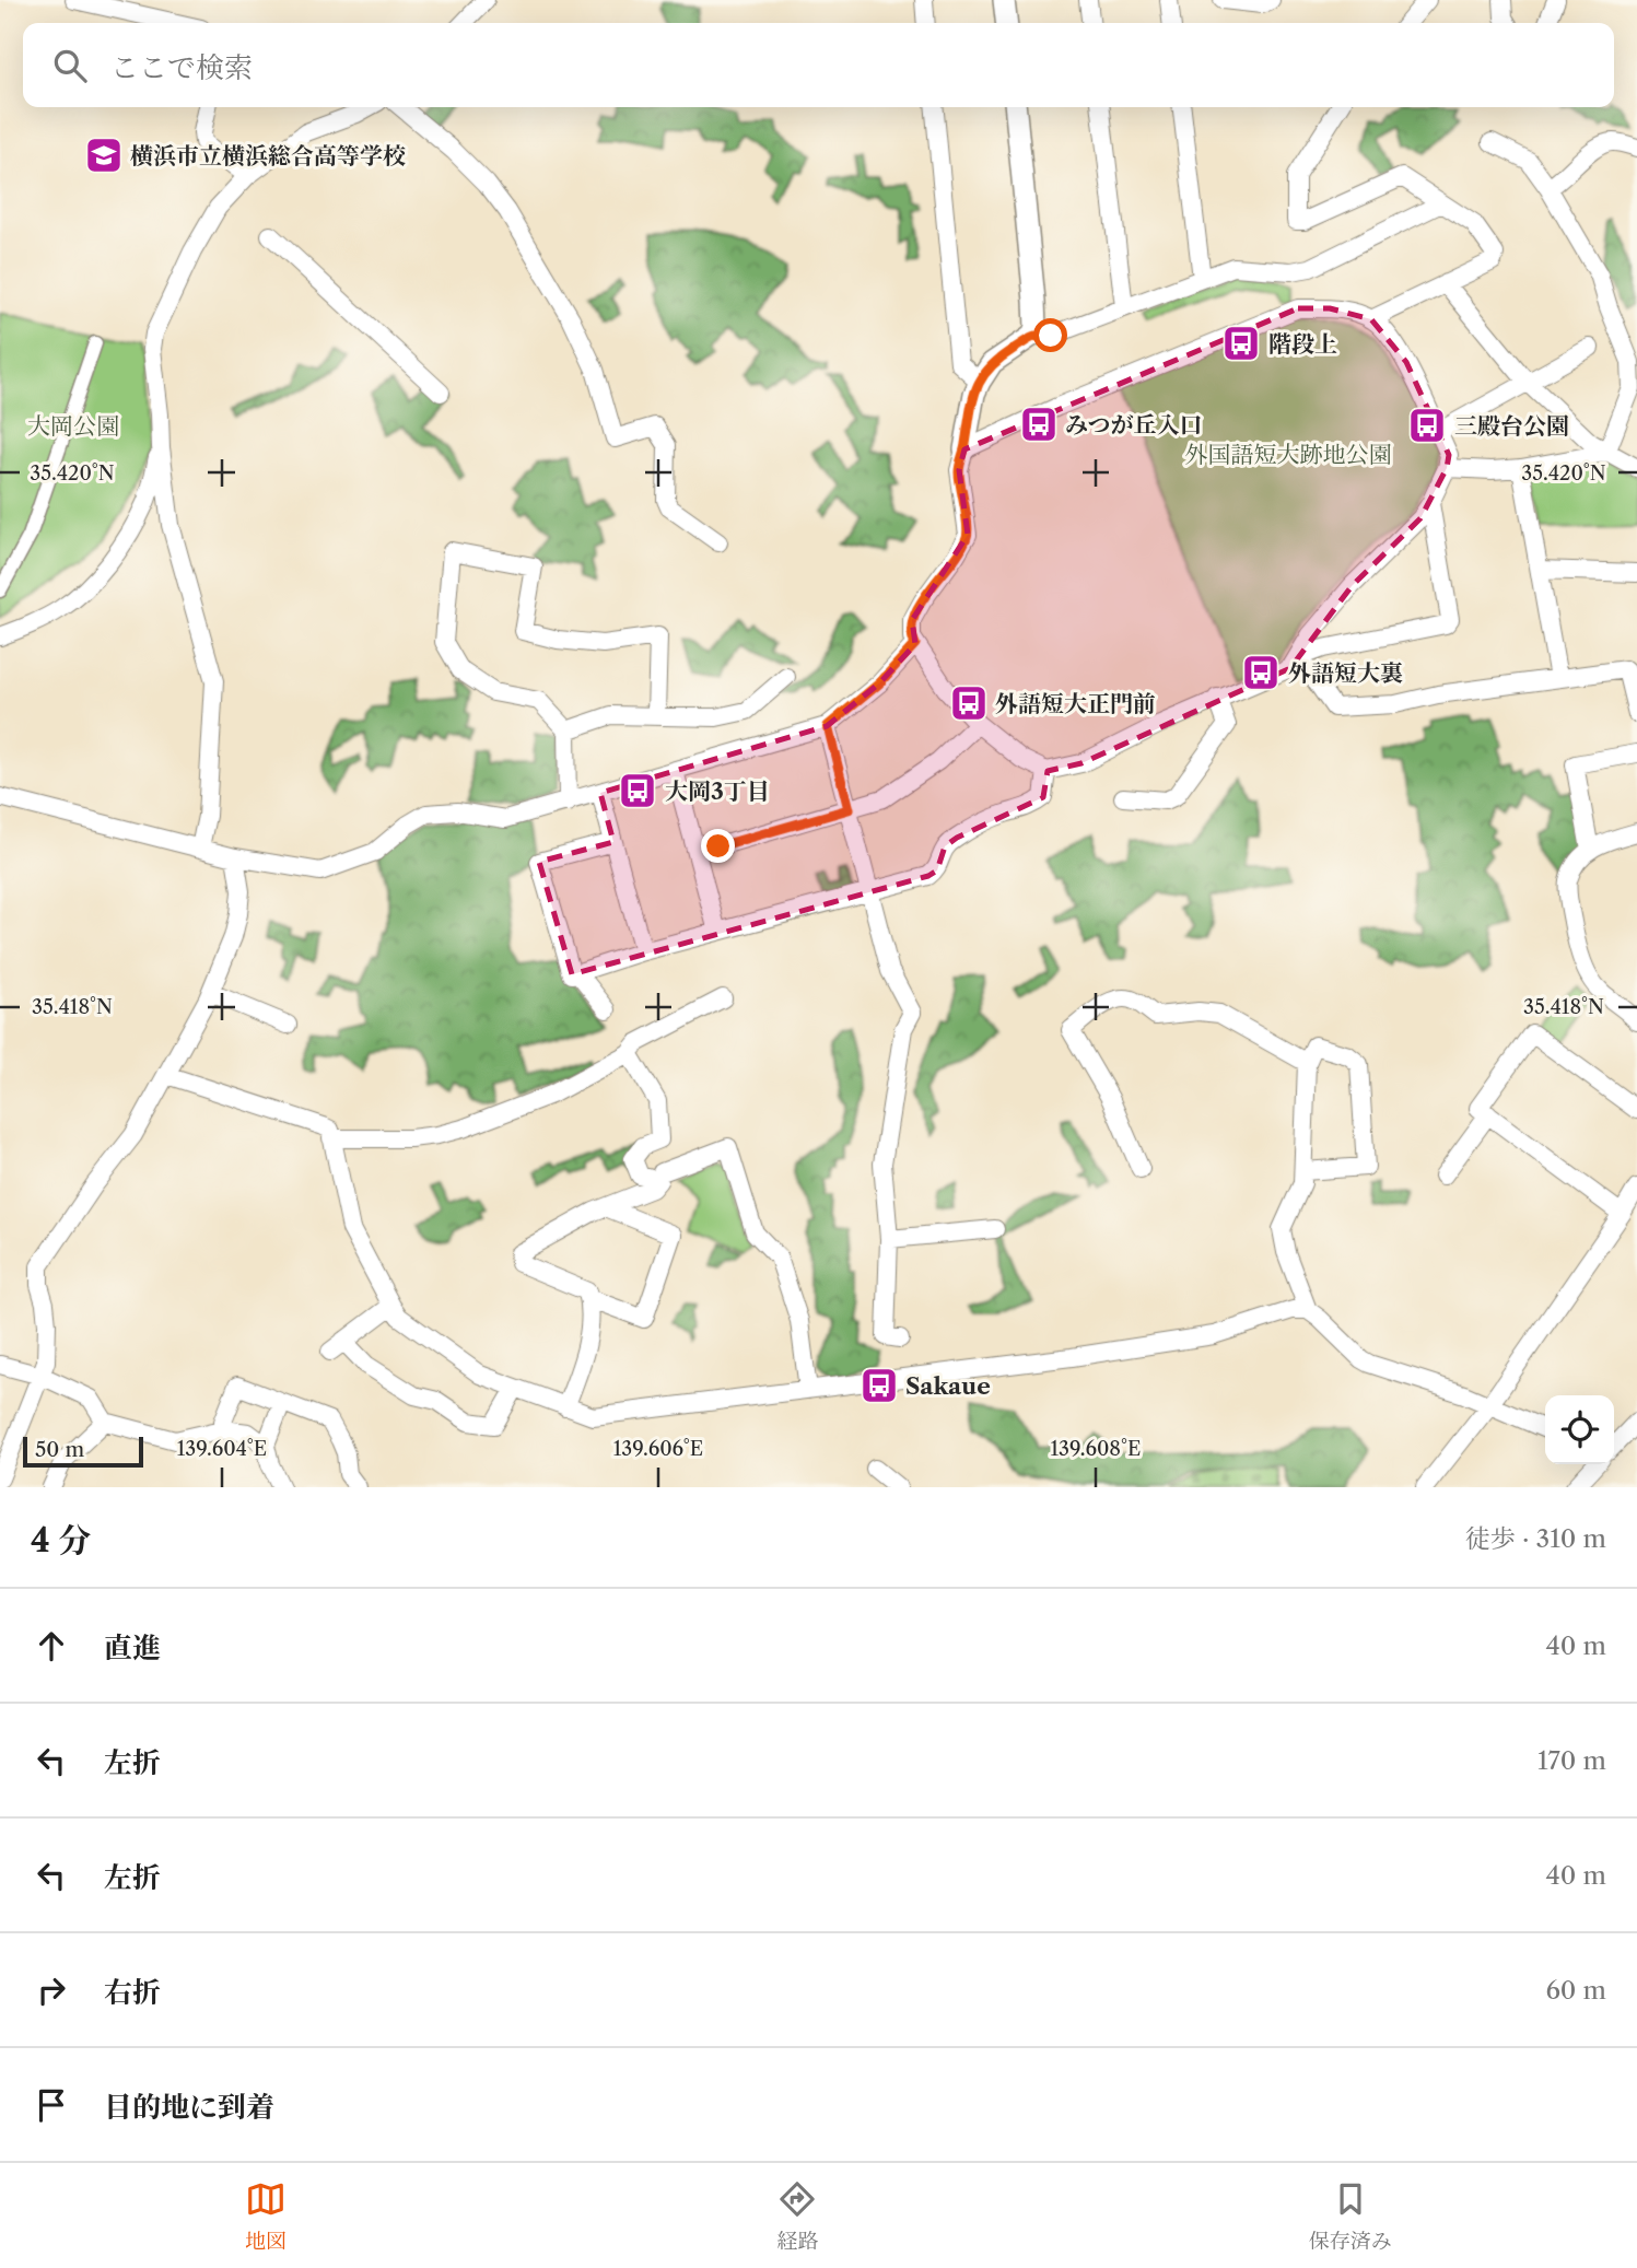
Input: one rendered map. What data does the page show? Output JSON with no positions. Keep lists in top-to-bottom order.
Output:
{
  "parks": ["大岡公園", "外国語短大跡地公園"],
  "places": {
    "school or university": ["横浜市立横浜総合高等学校"],
    "bus stop": [
      "階段上",
      "みつが丘入口",
      "三殿台公園",
      "外語短大裏",
      "外語短大正門前",
      "大岡3丁目",
      "Sakaue"
    ]
  },
  "scale_bar": "50 m",
  "page": {
    "search": "ここで検索",
    "scale": "50 m",
    "heading": ["4 分", "徒歩 · 310 m"],
    "list": [
      ["直進", "40 m"],
      ["左折", "170 m"],
      ["左折", "40 m"],
      ["右折", "60 m"],
      "目的地に到着"
    ],
    "nav": ["地図", "経路", "保存済み"]
  },
  "coordinates": [
    "35.420°N",
    "35.418°N",
    "139.604°E",
    "139.606°E",
    "139.608°E"
  ]
}
